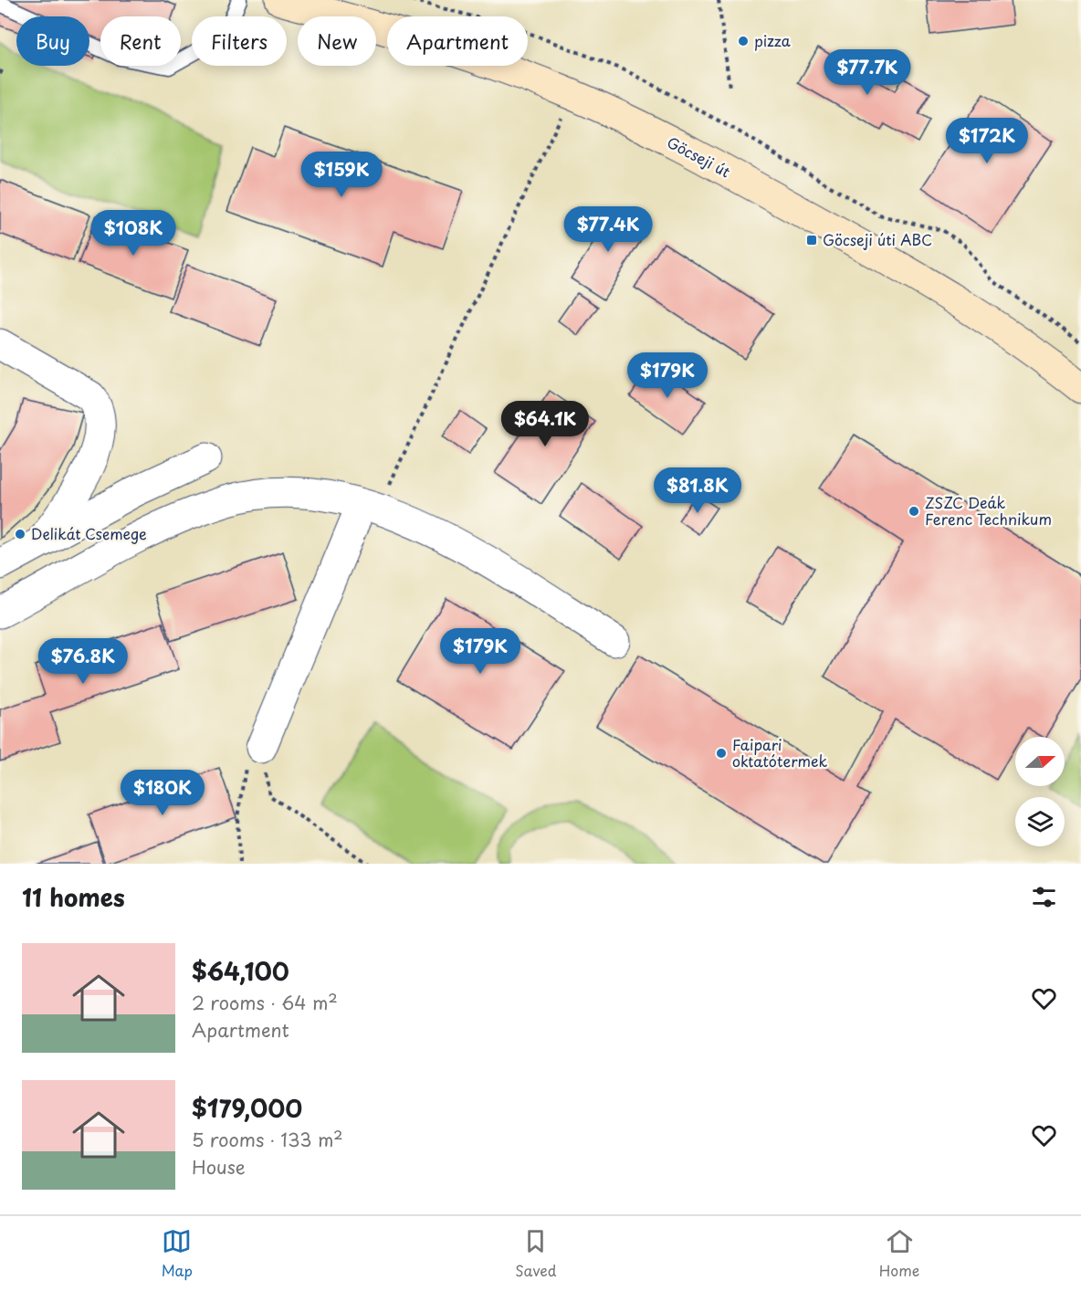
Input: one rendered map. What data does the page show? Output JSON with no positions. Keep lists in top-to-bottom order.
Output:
{
  "streets": {
    "main road": ["Göcseji út"]
  },
  "places": {
    "other": [
      "pizza",
      "ZSZC Deák Ferenc Technikum",
      "Delikát Csemege",
      "Faipari oktatótermek"
    ],
    "transit": ["Göcseji úti ABC"]
  },
  "north": "right",
  "page": {
    "chip": [
      "Buy",
      "Rent",
      "Filters",
      "New",
      "Apartment"
    ],
    "price": [
      "$77.7K",
      "$172K",
      "$159K",
      "$77.4K",
      "$108K",
      "$179K",
      "$64.1K",
      "$81.8K",
      "$179K",
      "$76.8K",
      "$180K"
    ],
    "heading": "11 homes",
    "list": [
      {
        "name": "$64,100",
        "note": "2 rooms · 64 m² · Apartment"
      },
      {
        "name": "$179,000",
        "note": "5 rooms · 133 m² · House"
      }
    ],
    "tabs": ["Map", "Saved", "Home"]
  }
}
